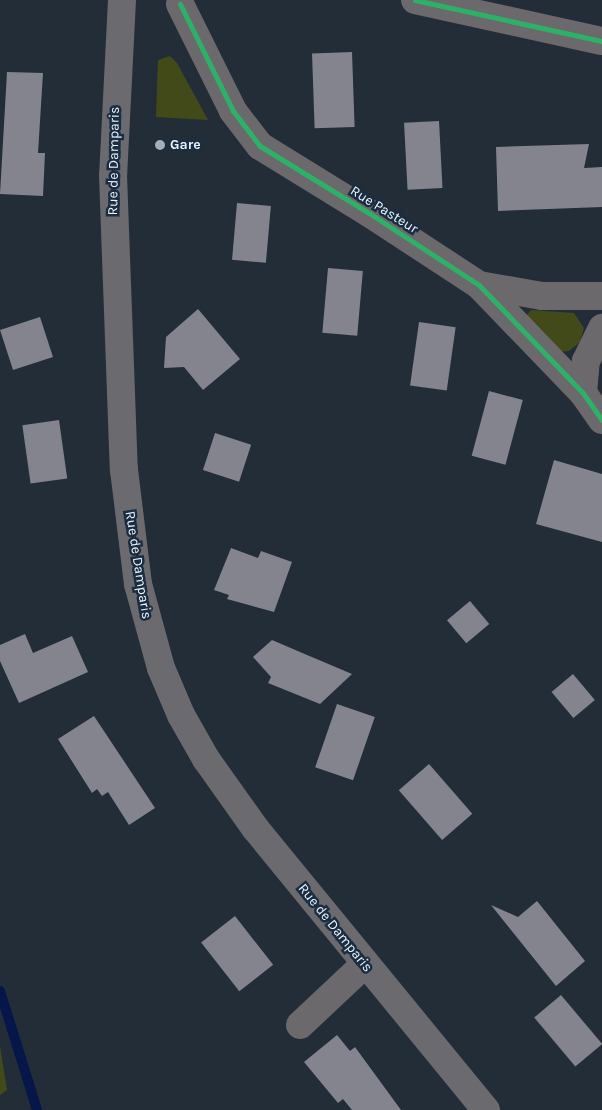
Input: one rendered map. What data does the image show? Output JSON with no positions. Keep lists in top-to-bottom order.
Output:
{
  "streets": {
    "main road": ["Rue de Damparis"],
    "street": ["Rue Pasteur"]
  },
  "places": ["Gare"]
}
